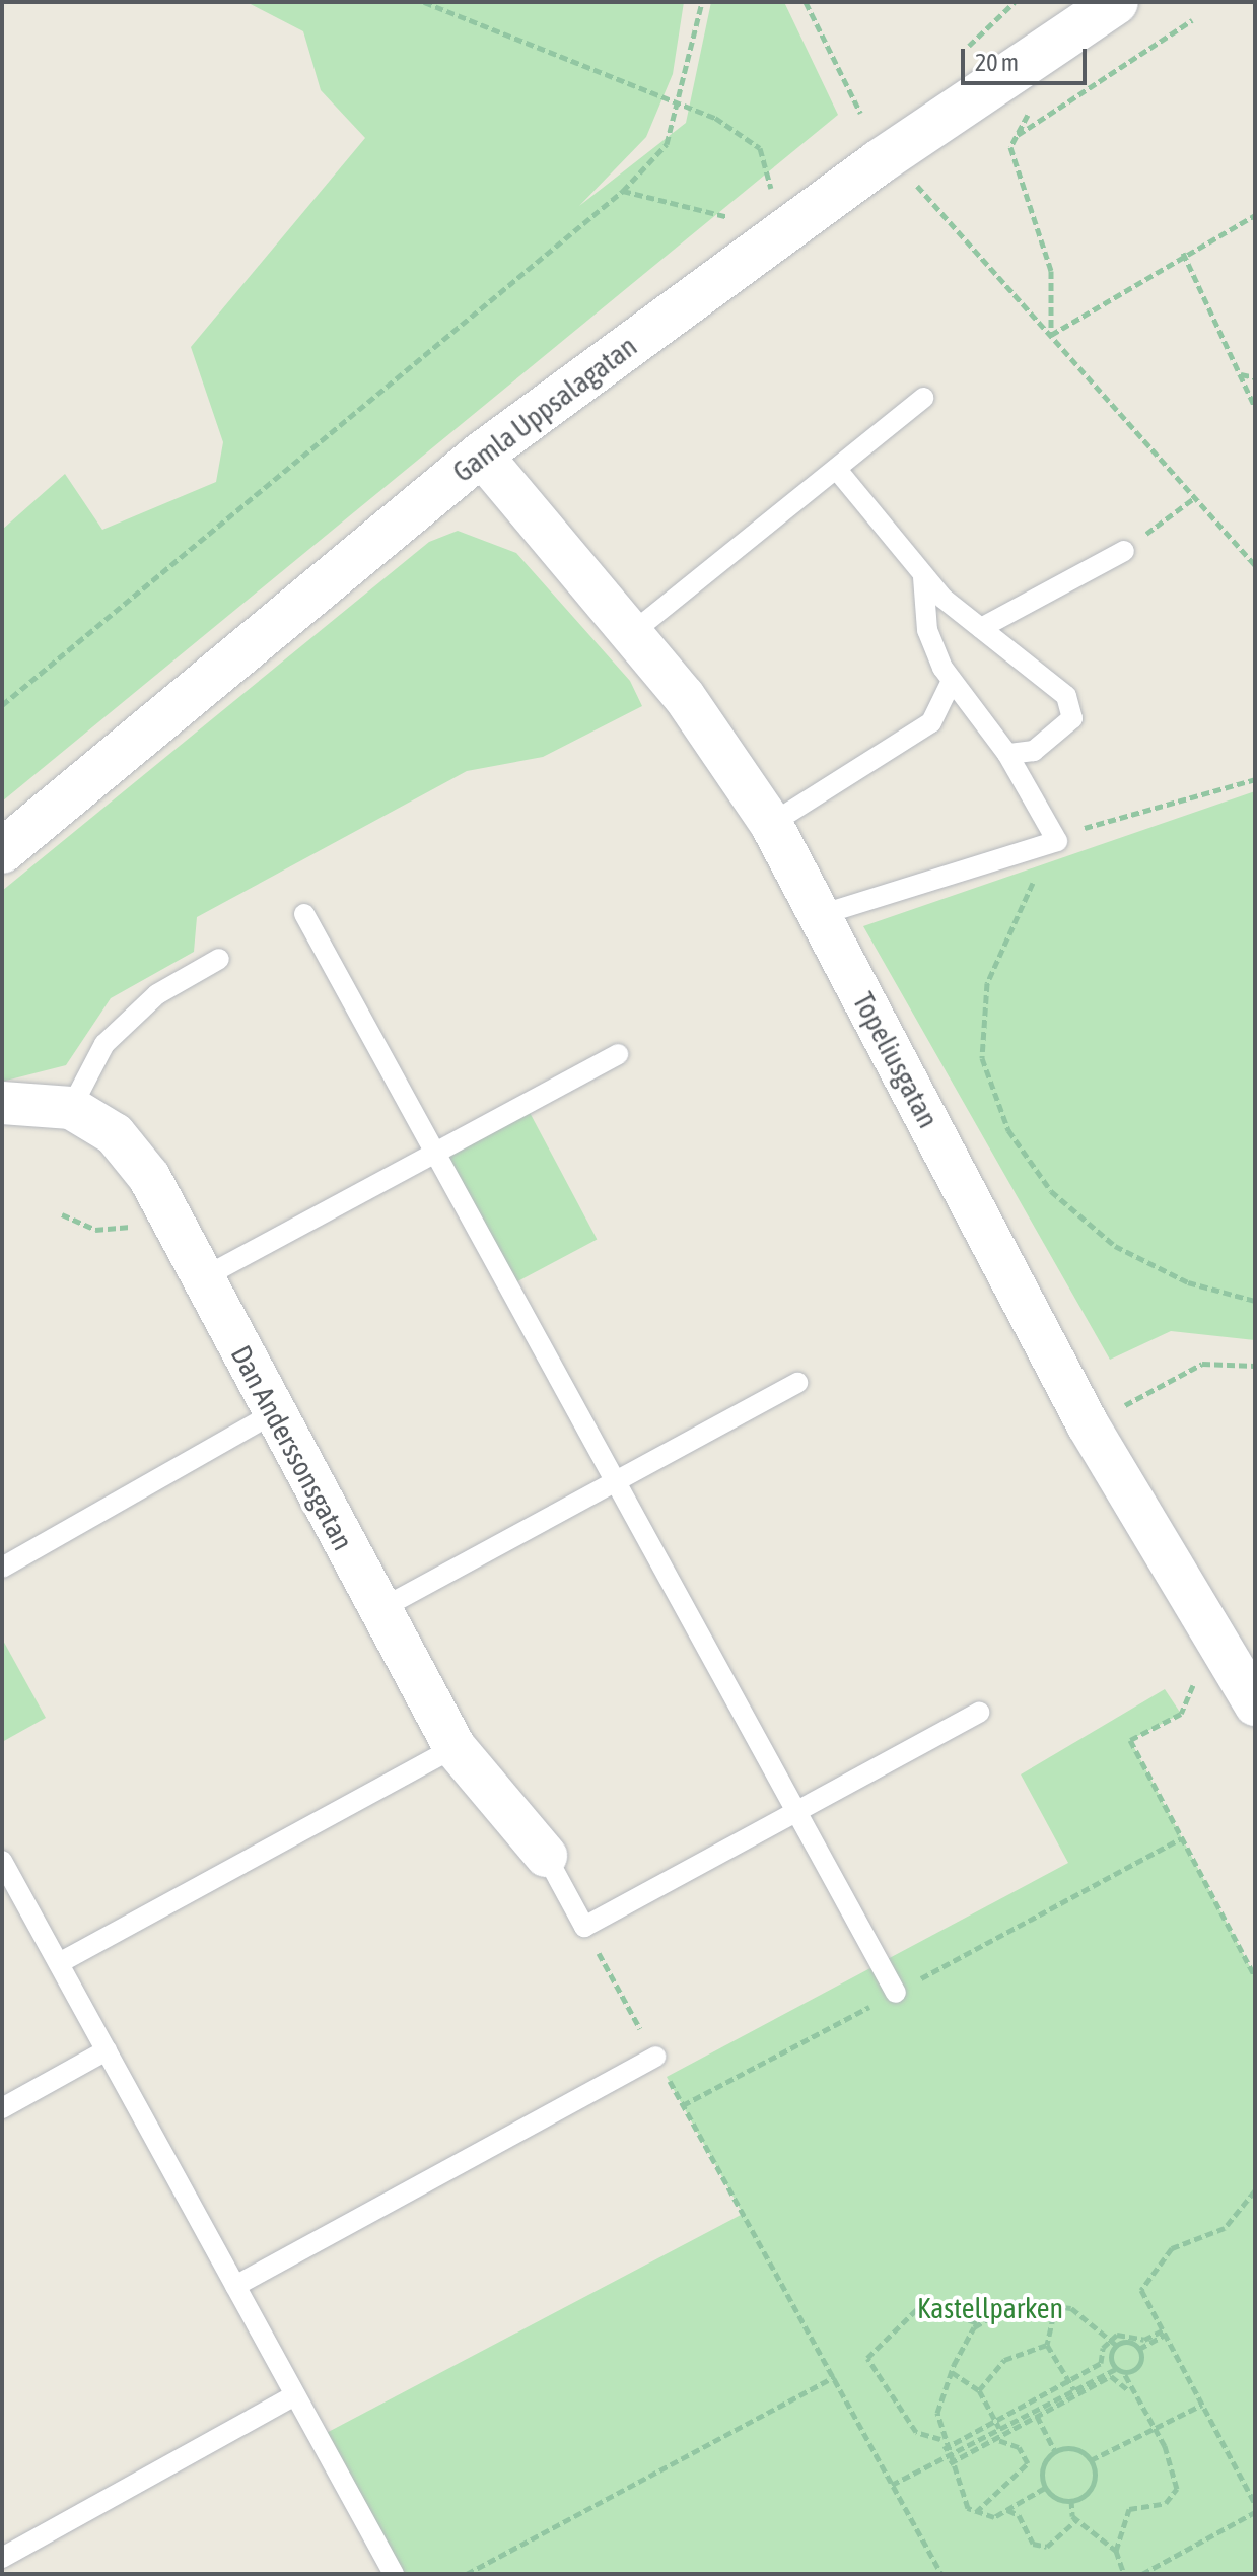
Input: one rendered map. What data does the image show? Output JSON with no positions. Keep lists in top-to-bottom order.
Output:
{
  "streets": {
    "street": ["Gamla Uppsalagatan", "Topeliusgatan", "Dan Anderssonsgatan"]
  },
  "crossings": [
    ["Gamla Uppsalagatan", "Topeliusgatan"]
  ],
  "parks": ["Kastellparken"],
  "scale_bar": "20 m"
}
